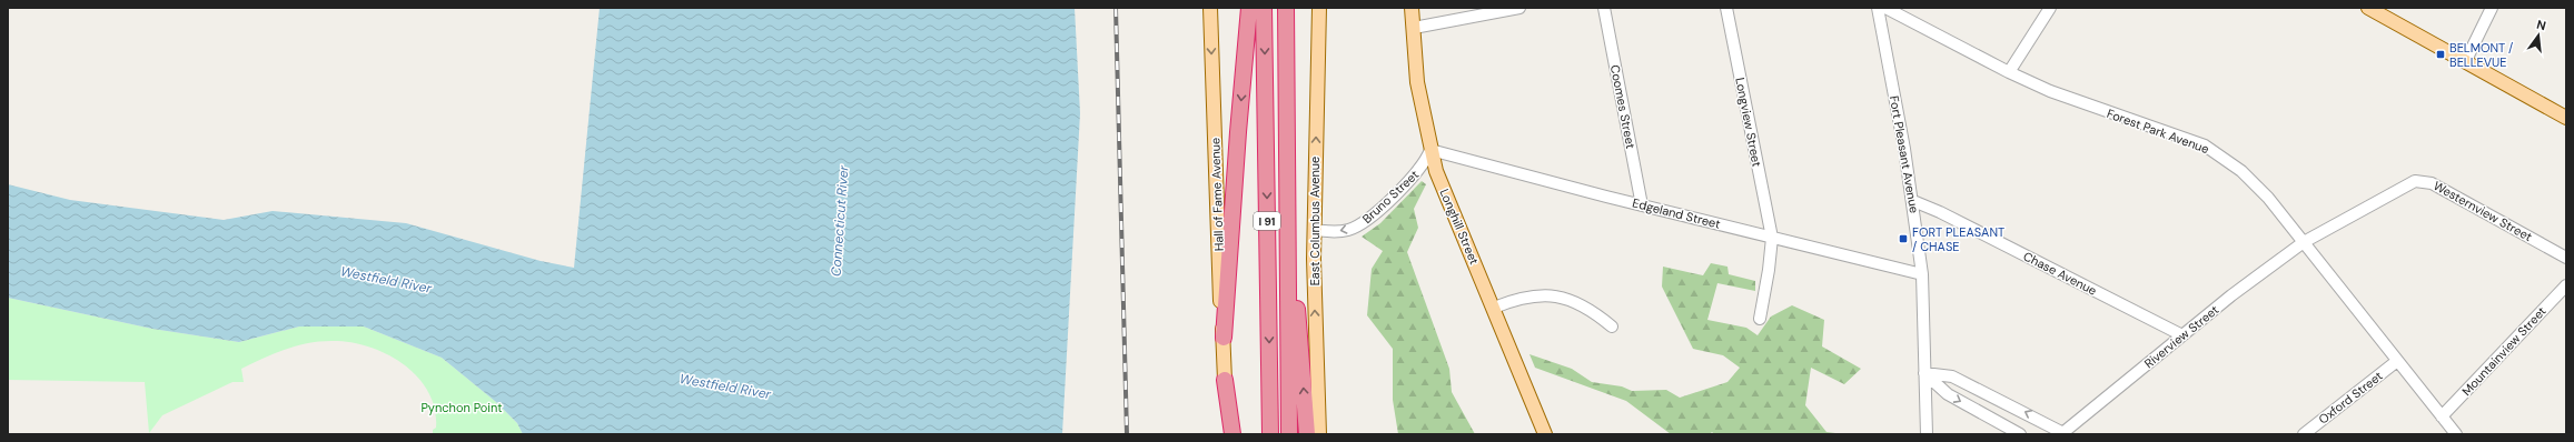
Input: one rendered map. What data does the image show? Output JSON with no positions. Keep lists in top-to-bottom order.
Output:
{
  "streets": {
    "highway": ["I 91"],
    "main road": ["Hall of Fame Avenue", "East Columbus Avenue", "Longhill Street"],
    "street": [
      "Coomes Street",
      "Longview Street",
      "Forest Park Avenue",
      "Fort Pleasant Avenue",
      "Bruno Street",
      "Westernview Street",
      "Edgeland Street",
      "Chase Avenue",
      "Riverview Street",
      "Mountainview Street",
      "Oxford Street"
    ]
  },
  "crossings": [
    ["Coomes Street", "Edgeland Street"],
    ["Longview Street", "Edgeland Street"],
    ["Forest Park Avenue", "Westernview Street"],
    ["Forest Park Avenue", "Riverview Street"],
    ["Forest Park Avenue", "Mountainview Street"],
    ["Forest Park Avenue", "Oxford Street"],
    ["Fort Pleasant Avenue", "Edgeland Street"],
    ["Fort Pleasant Avenue", "Chase Avenue"],
    ["Bruno Street", "Edgeland Street"],
    ["Bruno Street", "East Columbus Avenue"],
    ["Bruno Street", "Longhill Street"],
    ["Westernview Street", "Riverview Street"],
    ["Edgeland Street", "Longhill Street"],
    ["Chase Avenue", "Riverview Street"]
  ],
  "one_way": ["Hall of Fame Avenue", "Bruno Street", "East Columbus Avenue"],
  "water": ["Connecticut River", "Westfield River"],
  "parks": ["Pynchon Point"],
  "places": {
    "transit": ["BELMONT / BELLEVUE", "FORT PLEASANT / CHASE"]
  },
  "north": "top"
}
